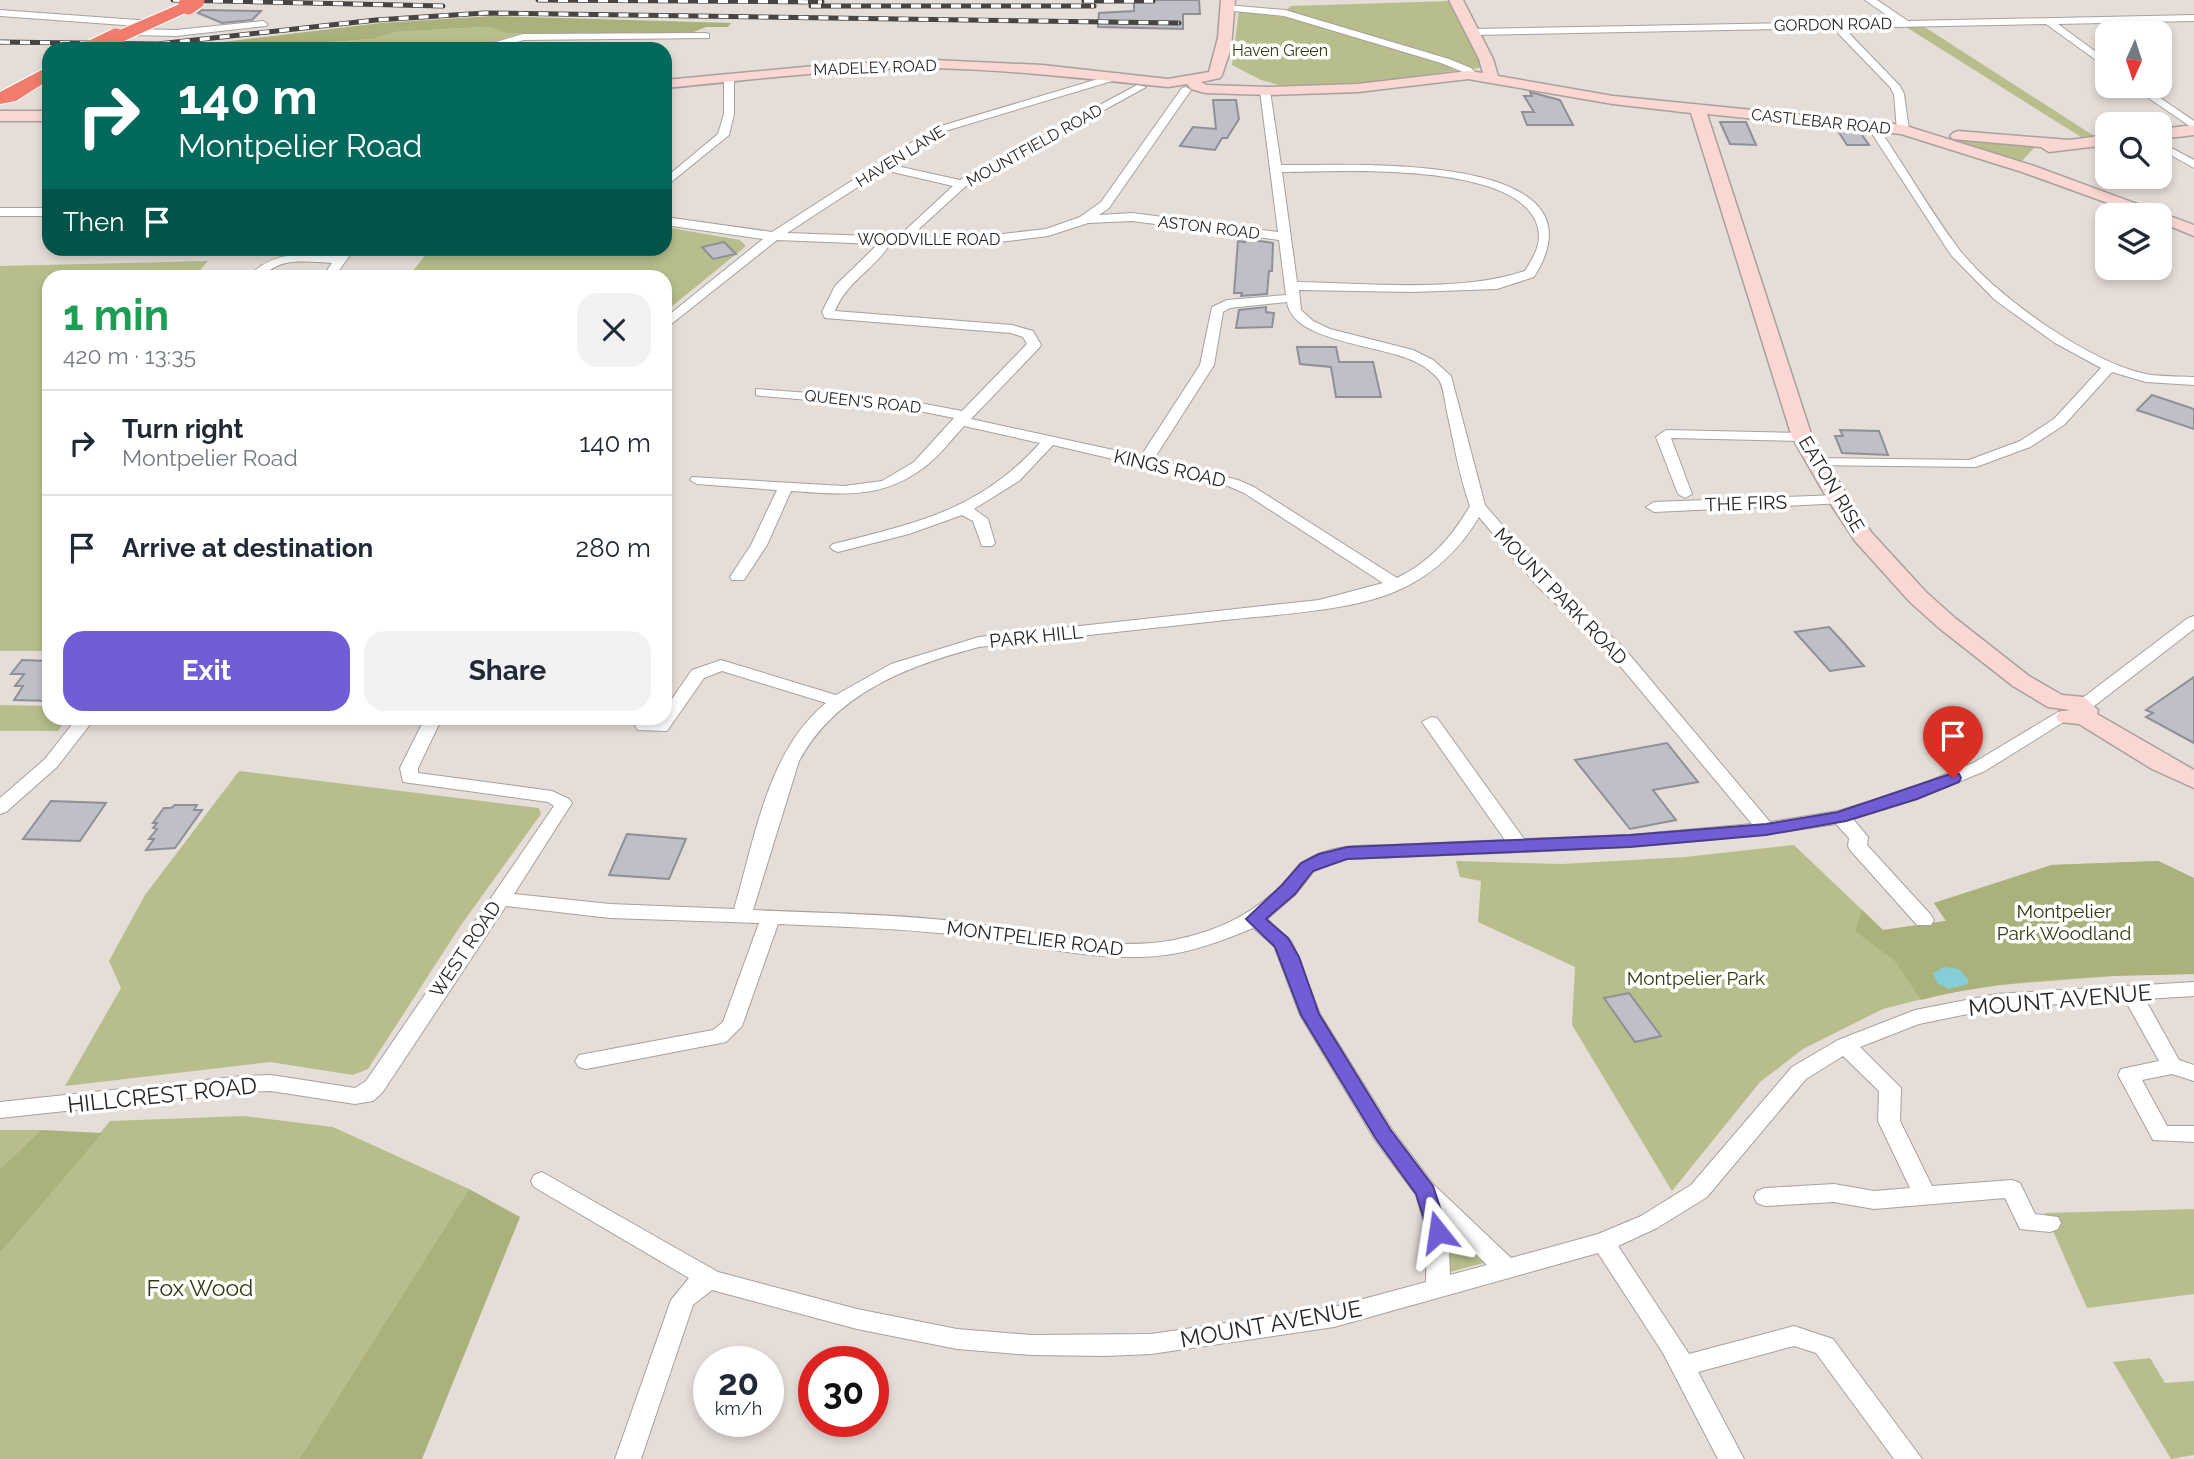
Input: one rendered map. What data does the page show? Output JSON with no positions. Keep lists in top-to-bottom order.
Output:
{
  "streets": {
    "street": [
      "GORDON ROAD",
      "MADELEY ROAD",
      "CASTLEBAR ROAD",
      "MOUNTFIELD ROAD",
      "HAVEN LANE",
      "ASTON ROAD",
      "WOODVILLE ROAD",
      "QUEEN'S ROAD",
      "KINGS ROAD",
      "EATON RISE",
      "THE FIRS",
      "MOUNT PARK ROAD",
      "PARK HILL",
      "MONTPELIER ROAD",
      "WEST ROAD",
      "MOUNT AVENUE",
      "HILLCREST ROAD"
    ]
  },
  "crossings": [
    ["MADELEY ROAD", "MOUNTFIELD ROAD"],
    ["MADELEY ROAD", "HAVEN LANE"],
    ["MADELEY ROAD", "WOODVILLE ROAD"],
    ["CASTLEBAR ROAD", "EATON RISE"],
    ["MOUNTFIELD ROAD", "WOODVILLE ROAD"],
    ["HAVEN LANE", "WOODVILLE ROAD"],
    ["ASTON ROAD", "WOODVILLE ROAD"],
    ["ASTON ROAD", "MOUNT PARK ROAD"],
    ["QUEEN'S ROAD", "KINGS ROAD"],
    ["KINGS ROAD", "PARK HILL"],
    ["EATON RISE", "THE FIRS"],
    ["EATON RISE", "MONTPELIER ROAD"],
    ["MOUNT PARK ROAD", "PARK HILL"],
    ["MOUNT PARK ROAD", "MONTPELIER ROAD"],
    ["PARK HILL", "MONTPELIER ROAD"],
    ["MONTPELIER ROAD", "WEST ROAD"],
    ["WEST ROAD", "HILLCREST ROAD"]
  ],
  "parks": [
    "Haven Green",
    "Montpelier Park Woodland",
    "Montpelier Park",
    "Fox Wood"
  ],
  "north": "bottom",
  "page": {
    "turn": ["140 m", "Montpelier Road"],
    "then": "Then",
    "heading": ["1 min", "420 m · 13:35"],
    "list": [
      {
        "name": "Turn right",
        "note": "Montpelier Road",
        "value": "140 m"
      },
      {
        "name": "Arrive at destination",
        "value": "280 m"
      }
    ],
    "buttons": ["Exit", "Share"],
    "speed": "20 km/h",
    "limit": "30"
  }
}
